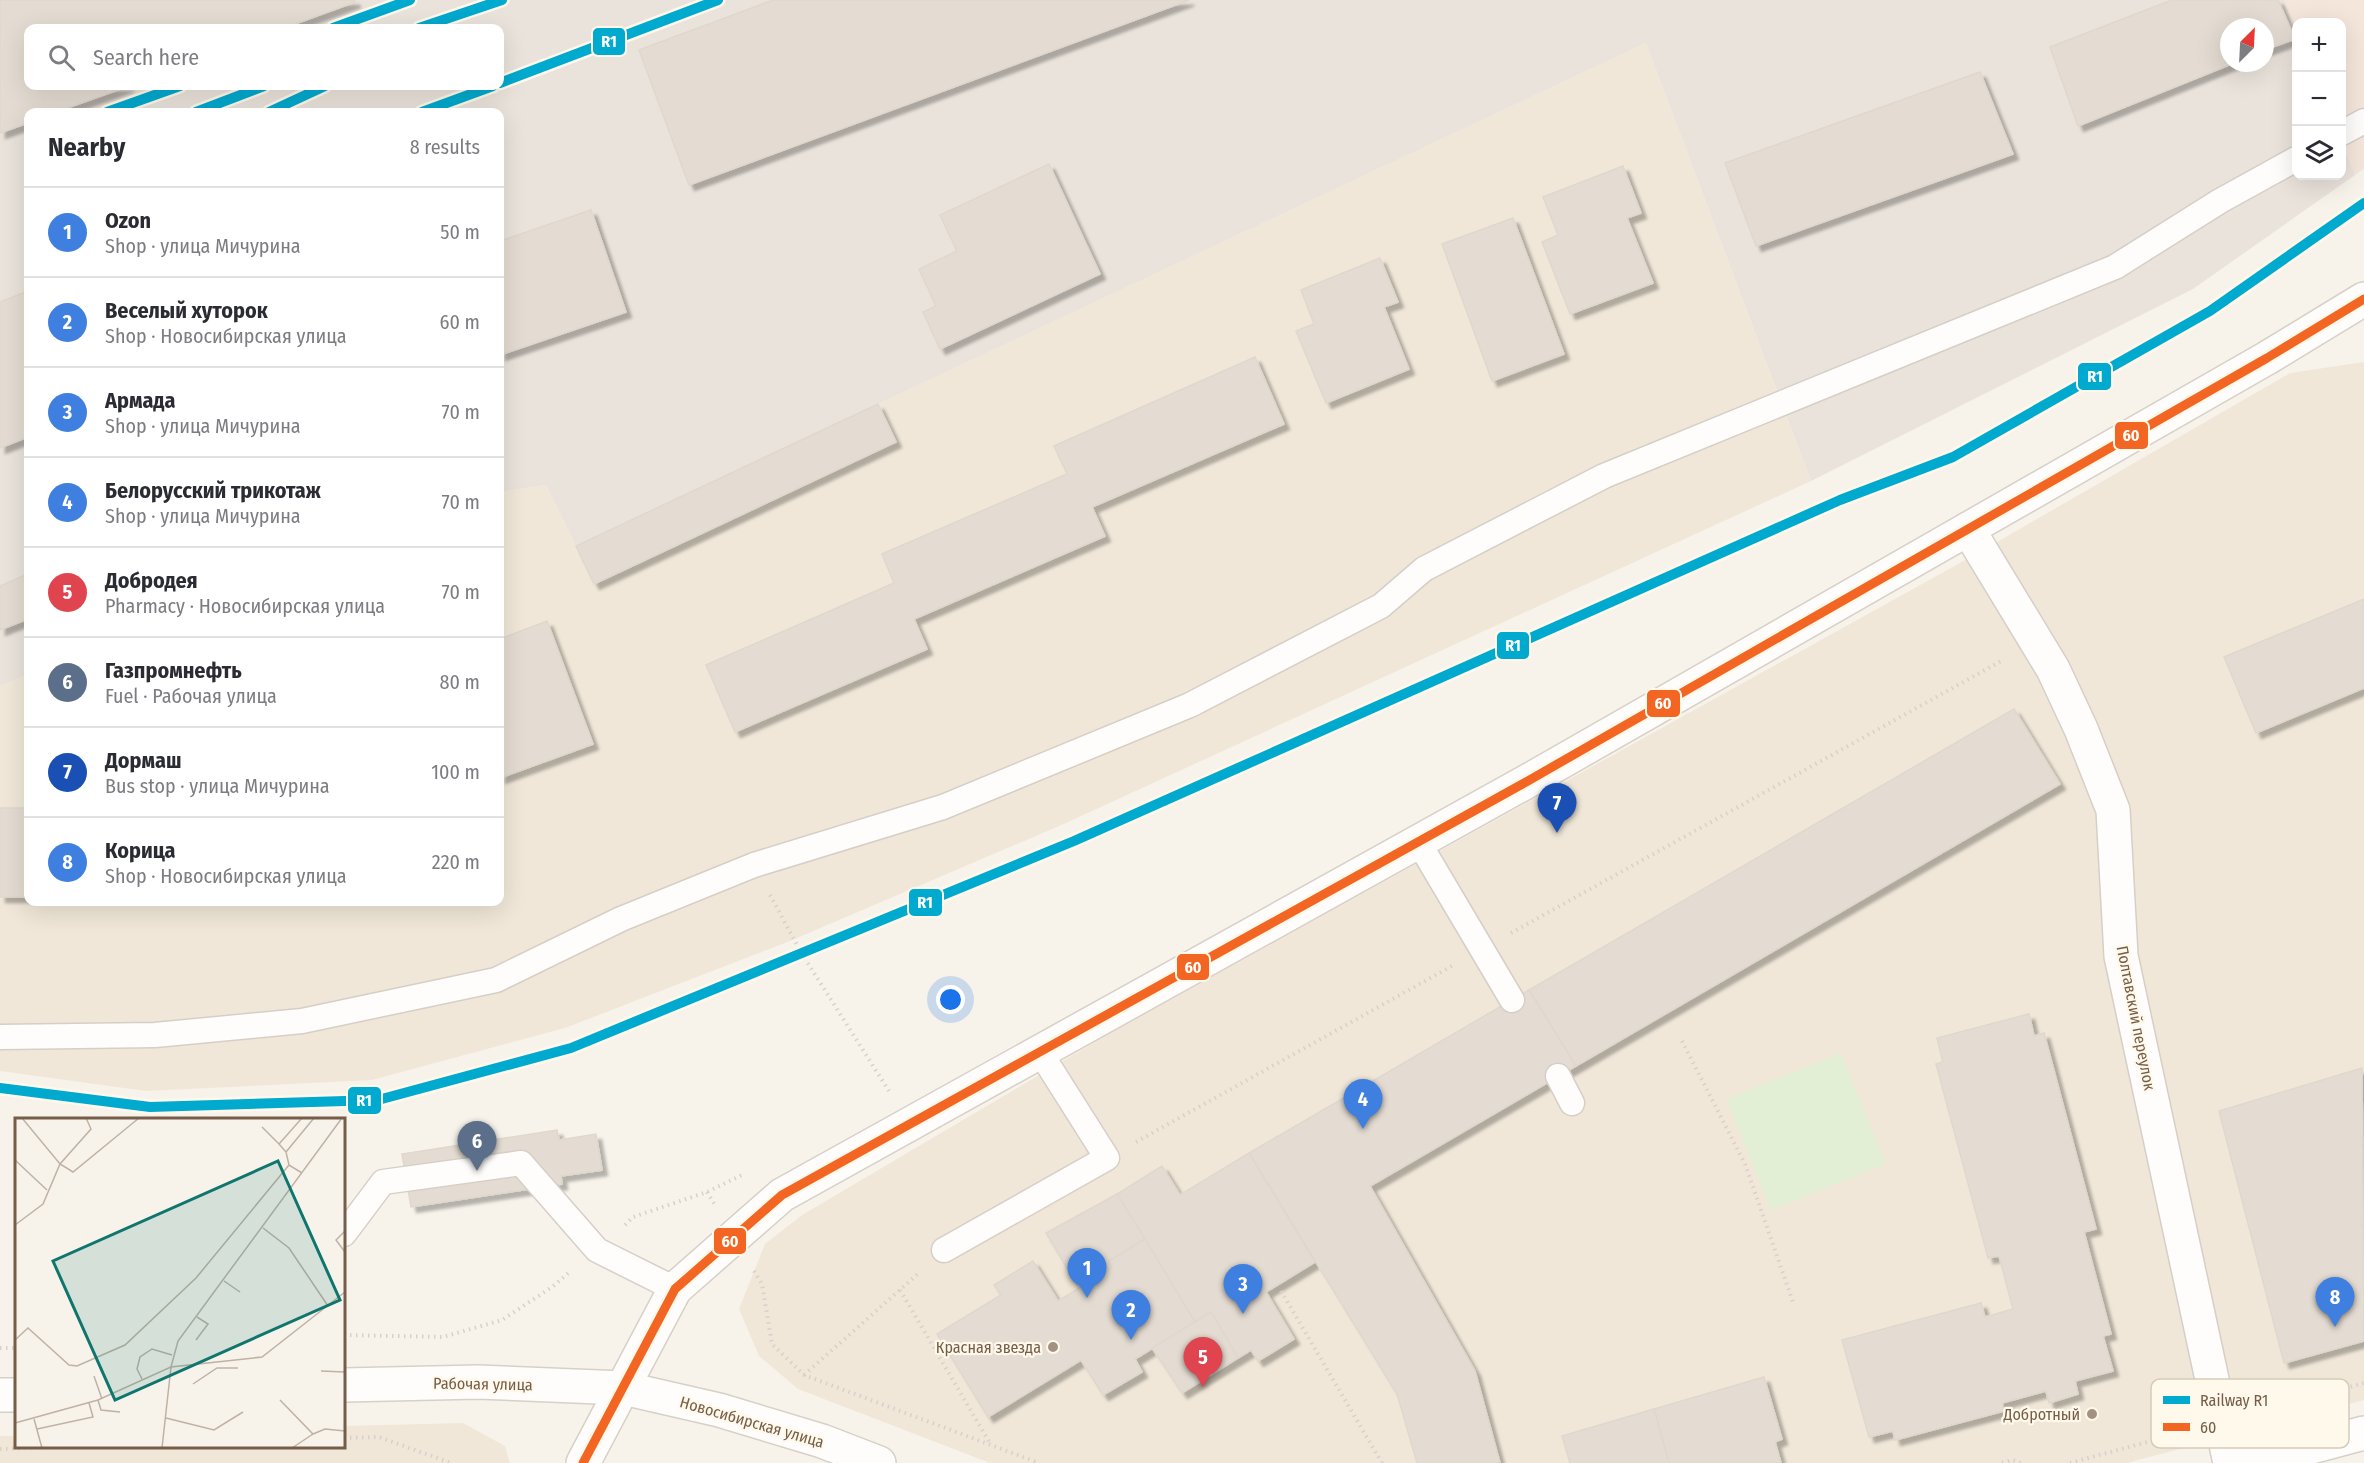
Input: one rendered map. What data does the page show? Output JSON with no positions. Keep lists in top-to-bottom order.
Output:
{
  "streets": {
    "main road": ["Полтавский переулок", "Рабочая улица", "Новосибирская улица"]
  },
  "crossings": [
    ["Рабочая улица", "Новосибирская улица"]
  ],
  "places": ["Красная звезда", "Добротный"],
  "lines": ["rail line R1", "transit line 60"],
  "legend": ["Railway R1", "60"],
  "north": "top right",
  "page": {
    "map_buttons": ["+", "−"],
    "search": "Search here",
    "heading": ["Nearby", "8 results"],
    "list": [
      {
        "mark": "1",
        "name": "Ozon",
        "note": "Shop · улица Мичурина",
        "value": "50 m"
      },
      {
        "mark": "2",
        "name": "Веселый хуторок",
        "note": "Shop · Новосибирская улица",
        "value": "60 m"
      },
      {
        "mark": "3",
        "name": "Армада",
        "note": "Shop · улица Мичурина",
        "value": "70 m"
      },
      {
        "mark": "4",
        "name": "Белорусский трикотаж",
        "note": "Shop · улица Мичурина",
        "value": "70 m"
      },
      {
        "mark": "5",
        "name": "Добродея",
        "note": "Pharmacy · Новосибирская улица",
        "value": "70 m"
      },
      {
        "mark": "6",
        "name": "Газпромнефть",
        "note": "Fuel · Рабочая улица",
        "value": "80 m"
      },
      {
        "mark": "7",
        "name": "Дормаш",
        "note": "Bus stop · улица Мичурина",
        "value": "100 m"
      },
      {
        "mark": "8",
        "name": "Корица",
        "note": "Shop · Новосибирская улица",
        "value": "220 m"
      }
    ],
    "pins": [
      "7",
      "4",
      "6",
      "1",
      "3",
      "8",
      "2",
      "5"
    ]
  }
}
